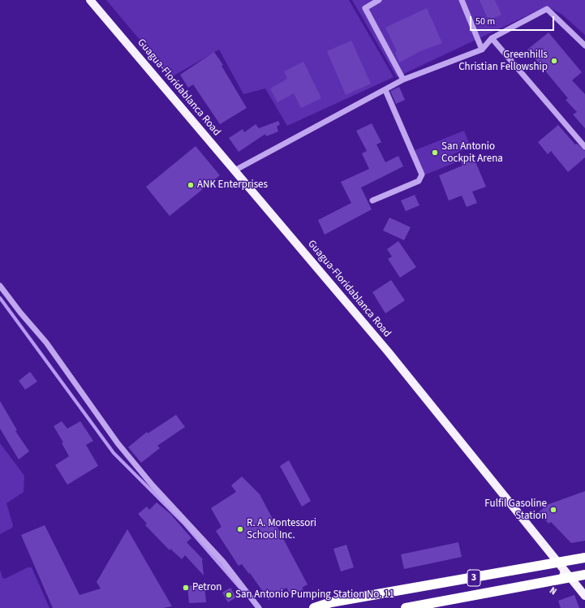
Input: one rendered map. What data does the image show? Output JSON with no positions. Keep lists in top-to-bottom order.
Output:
{
  "streets": {
    "highway": ["3"],
    "main road": ["Guagua-Floridablanca Road"]
  },
  "crossings": [
    ["Guagua-Floridablanca Road", "3"]
  ],
  "places": [
    "Greenhills Christian Fellowship",
    "San Antonio Cockpit Arena",
    "ANK Enterprises",
    "Fulfil Gasoline Station",
    "R. A. Montessori School Inc.",
    "Petron",
    "San Antonio Pumping Station No. 11"
  ],
  "scale_bar": "50 m",
  "north": "bottom left"
}
